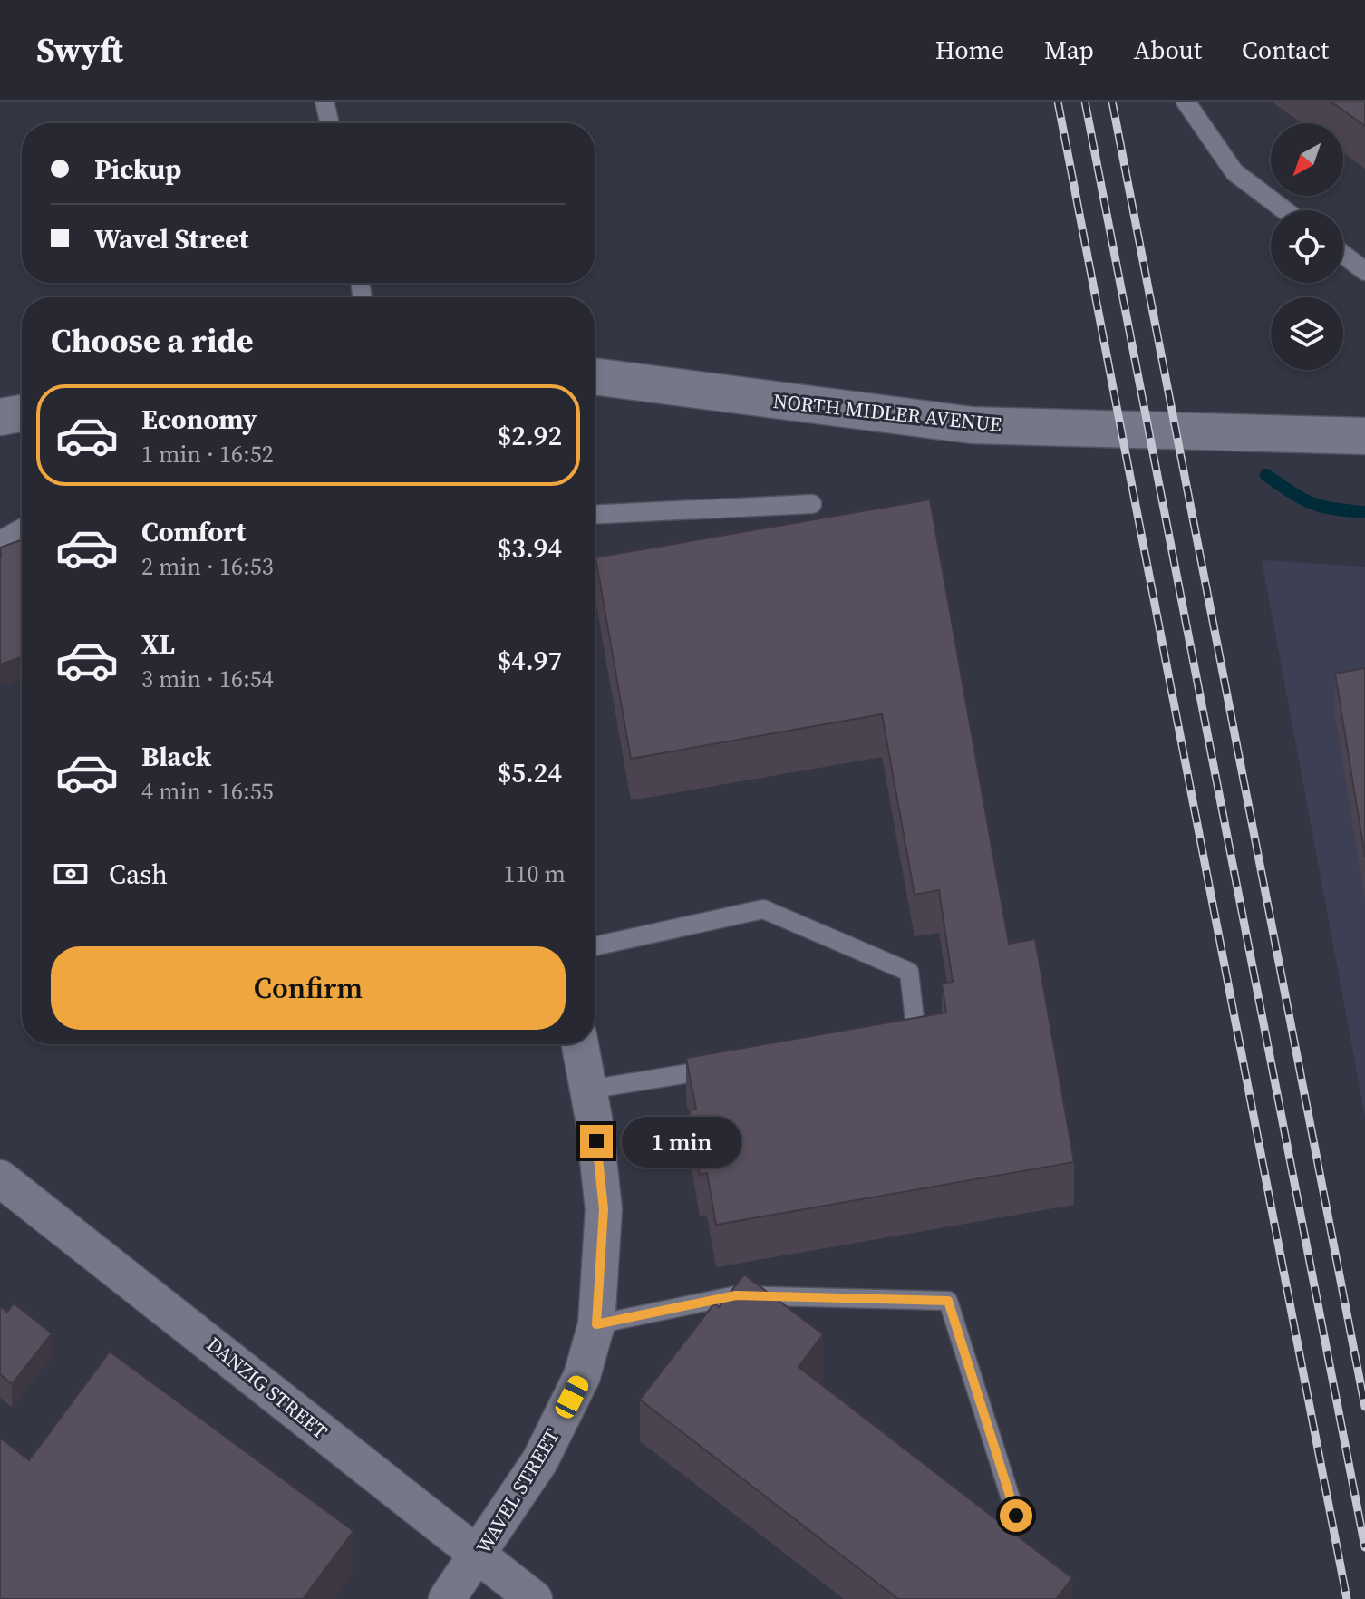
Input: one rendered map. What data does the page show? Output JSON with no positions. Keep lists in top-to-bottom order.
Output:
{
  "streets": {
    "street": ["NORTH MIDLER AVENUE", "DANZIG STREET", "WAVEL STREET"]
  },
  "crossings": [
    ["DANZIG STREET", "WAVEL STREET"]
  ],
  "north": "bottom left",
  "page": {
    "header": "Swyft",
    "nav": [
      "Home",
      "Map",
      "About",
      "Contact"
    ],
    "banner": ["Pickup", "Wavel Street"],
    "heading": "Choose a ride",
    "list": [
      {
        "name": "Economy",
        "note": "1 min · 16:52",
        "value": "$2.92"
      },
      {
        "name": "Comfort",
        "note": "2 min · 16:53",
        "value": "$3.94"
      },
      {
        "name": "XL",
        "note": "3 min · 16:54",
        "value": "$4.97"
      },
      {
        "name": "Black",
        "note": "4 min · 16:55",
        "value": "$5.24"
      }
    ],
    "pay": ["Cash", "110 m"],
    "buttons": "Confirm",
    "bubble": "1 min"
  }
}
